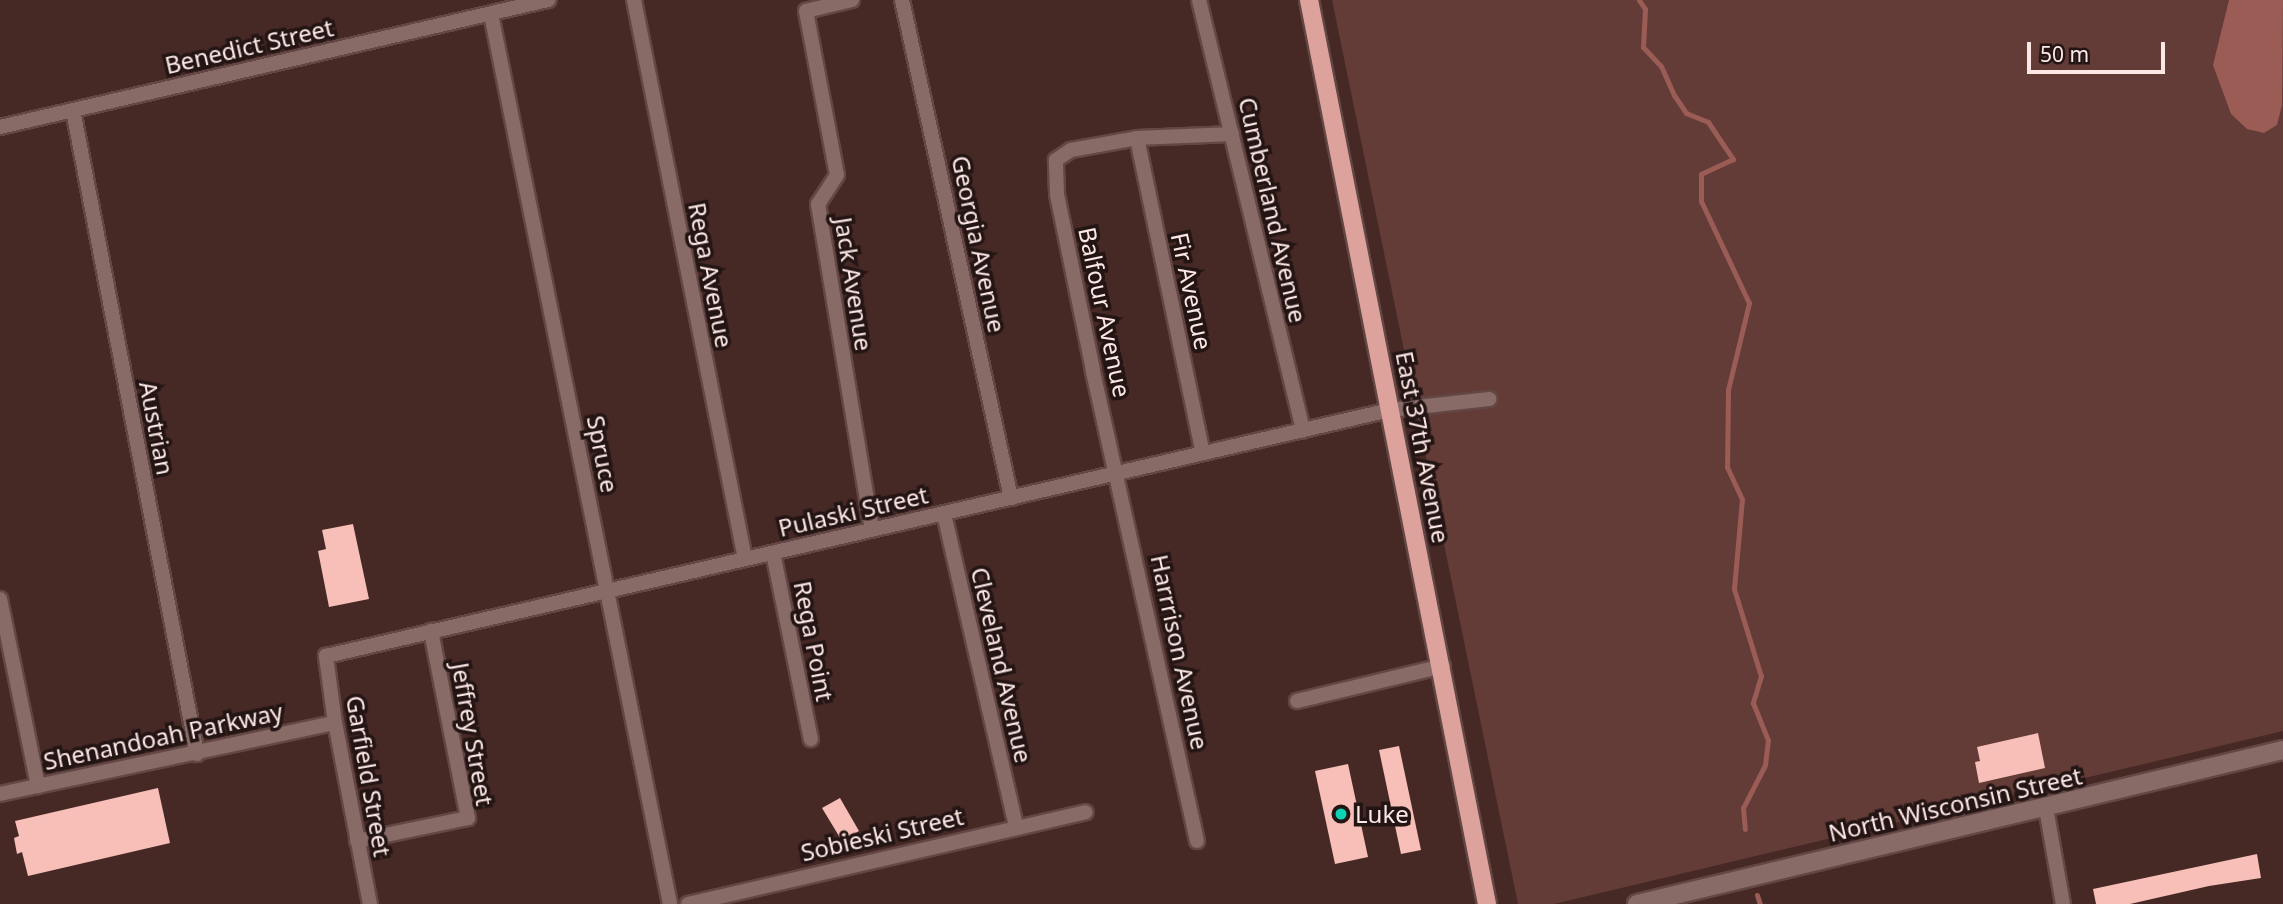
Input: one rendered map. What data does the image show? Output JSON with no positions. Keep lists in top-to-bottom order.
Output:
{
  "streets": {
    "main road": ["East 37th Avenue"],
    "street": [
      "Benedict Street",
      "Cumberland Avenue",
      "Georgia Avenue",
      "Rega Avenue",
      "Jack Avenue",
      "Fir Avenue",
      "Balfour Avenue",
      "Austrian",
      "Spruce",
      "Pulaski Street",
      "Rega Point",
      "Harrrison Avenue",
      "Cleveland Avenue",
      "Jeffrey Street",
      "Shenandoah Parkway",
      "Garfield Street",
      "North Wisconsin Street",
      "Sobieski Street"
    ]
  },
  "crossings": [
    ["Benedict Street", "Austrian"],
    ["Benedict Street", "Spruce"],
    ["Cumberland Avenue", "Pulaski Street"],
    ["Georgia Avenue", "Pulaski Street"],
    ["Rega Avenue", "Pulaski Street"],
    ["Jack Avenue", "Pulaski Street"],
    ["Fir Avenue", "Balfour Avenue"],
    ["Fir Avenue", "Pulaski Street"],
    ["Balfour Avenue", "Pulaski Street"],
    ["Balfour Avenue", "Harrrison Avenue"],
    ["Austrian", "Shenandoah Parkway"],
    ["East 37th Avenue", "Pulaski Street"],
    ["Spruce", "Pulaski Street"],
    ["Pulaski Street", "Rega Point"],
    ["Pulaski Street", "Harrrison Avenue"],
    ["Pulaski Street", "Cleveland Avenue"],
    ["Pulaski Street", "Jeffrey Street"],
    ["Pulaski Street", "Garfield Street"],
    ["Cleveland Avenue", "Sobieski Street"],
    ["Jeffrey Street", "Garfield Street"],
    ["Shenandoah Parkway", "Garfield Street"]
  ],
  "places": ["Luke"],
  "scale_bar": "50 m"
}
